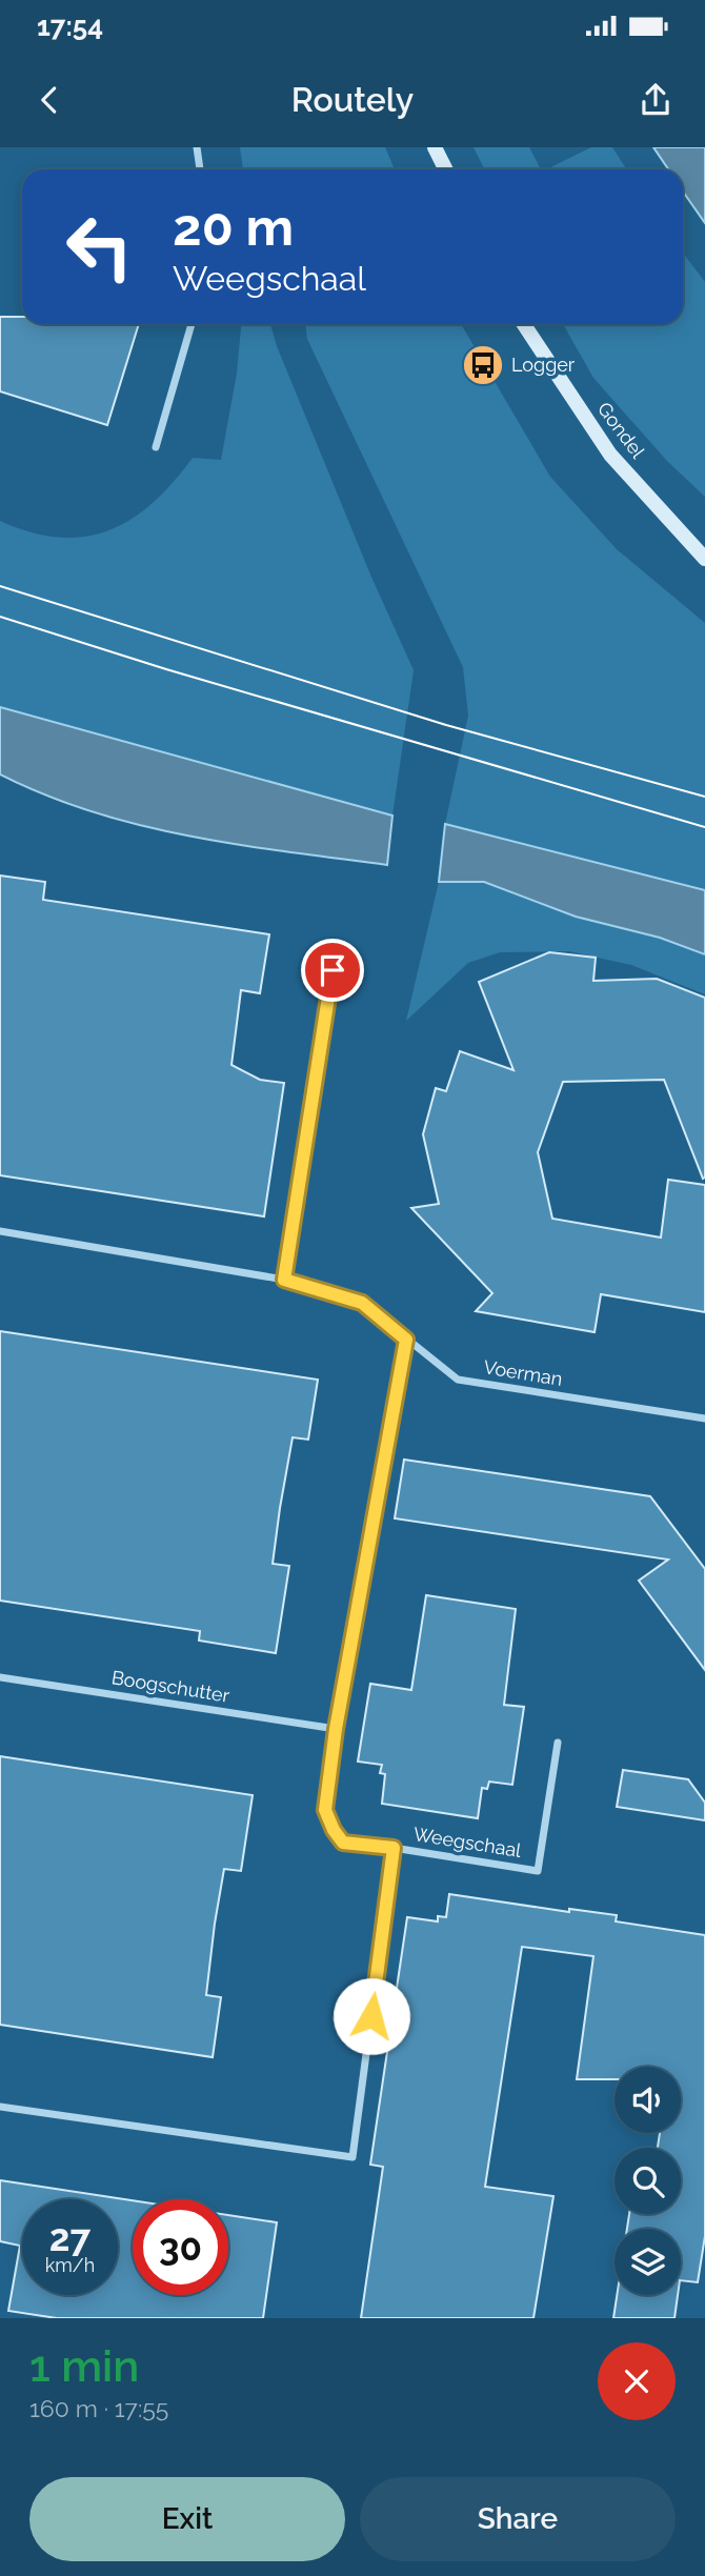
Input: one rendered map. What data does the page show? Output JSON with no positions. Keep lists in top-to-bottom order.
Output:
{
  "streets": {
    "street": [
      "Gondel",
      "Voerman",
      "Boogschutter",
      "Weegschaal"
    ]
  },
  "crossings": [
    ["Voerman", "Weegschaal"],
    ["Boogschutter", "Weegschaal"]
  ],
  "places": {
    "bus stop": ["Logger"]
  },
  "page": {
    "status": "17:54",
    "header": "Routely",
    "turn": ["20 m", "Weegschaal"],
    "speed": "27 km/h",
    "limit": "30",
    "heading": ["1 min", "160 m · 17:55"],
    "buttons": ["Exit", "Share"]
  }
}
